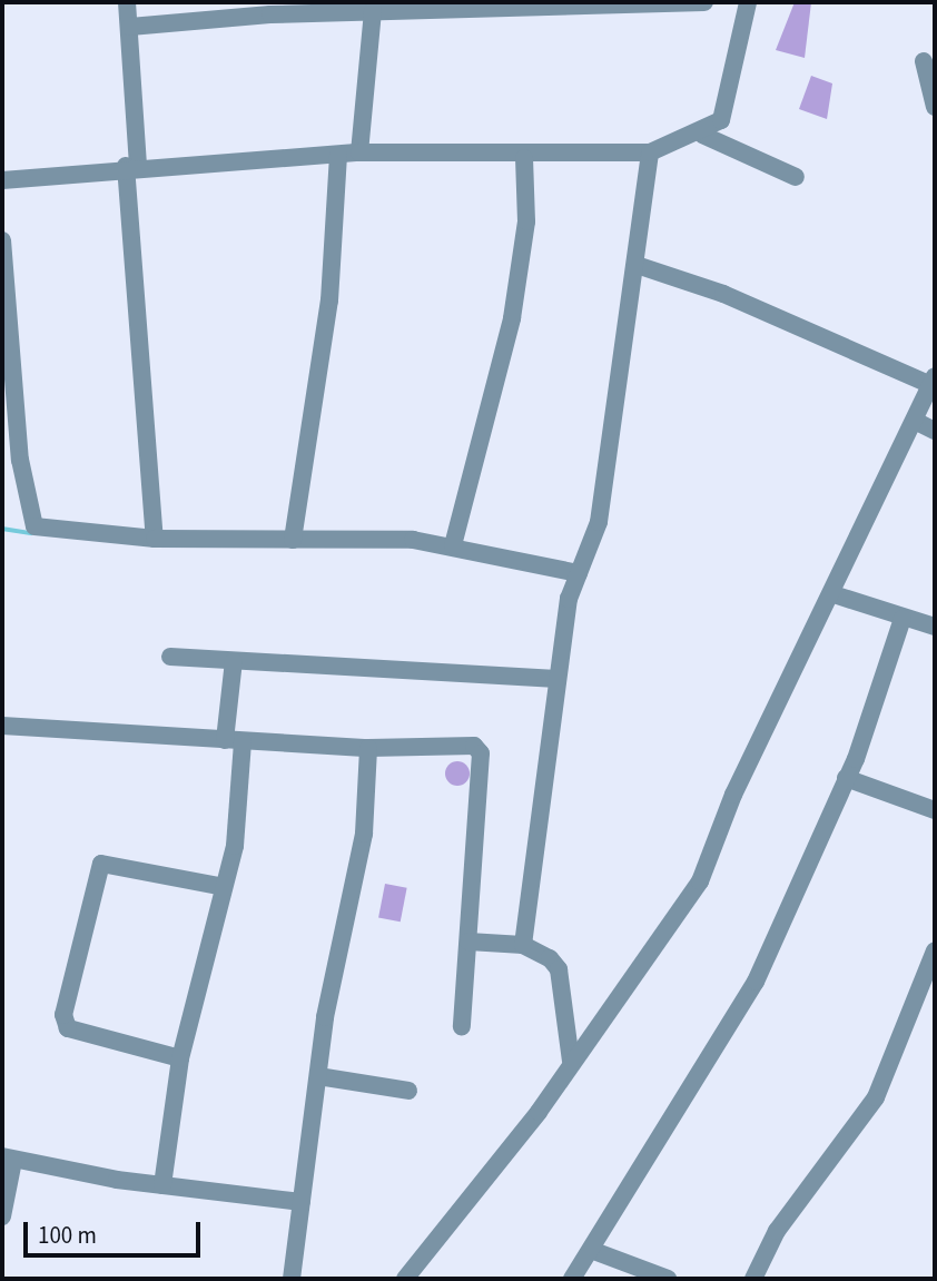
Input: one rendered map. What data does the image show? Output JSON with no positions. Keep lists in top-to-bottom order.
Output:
{
  "scale_bar": "100 m"
}
